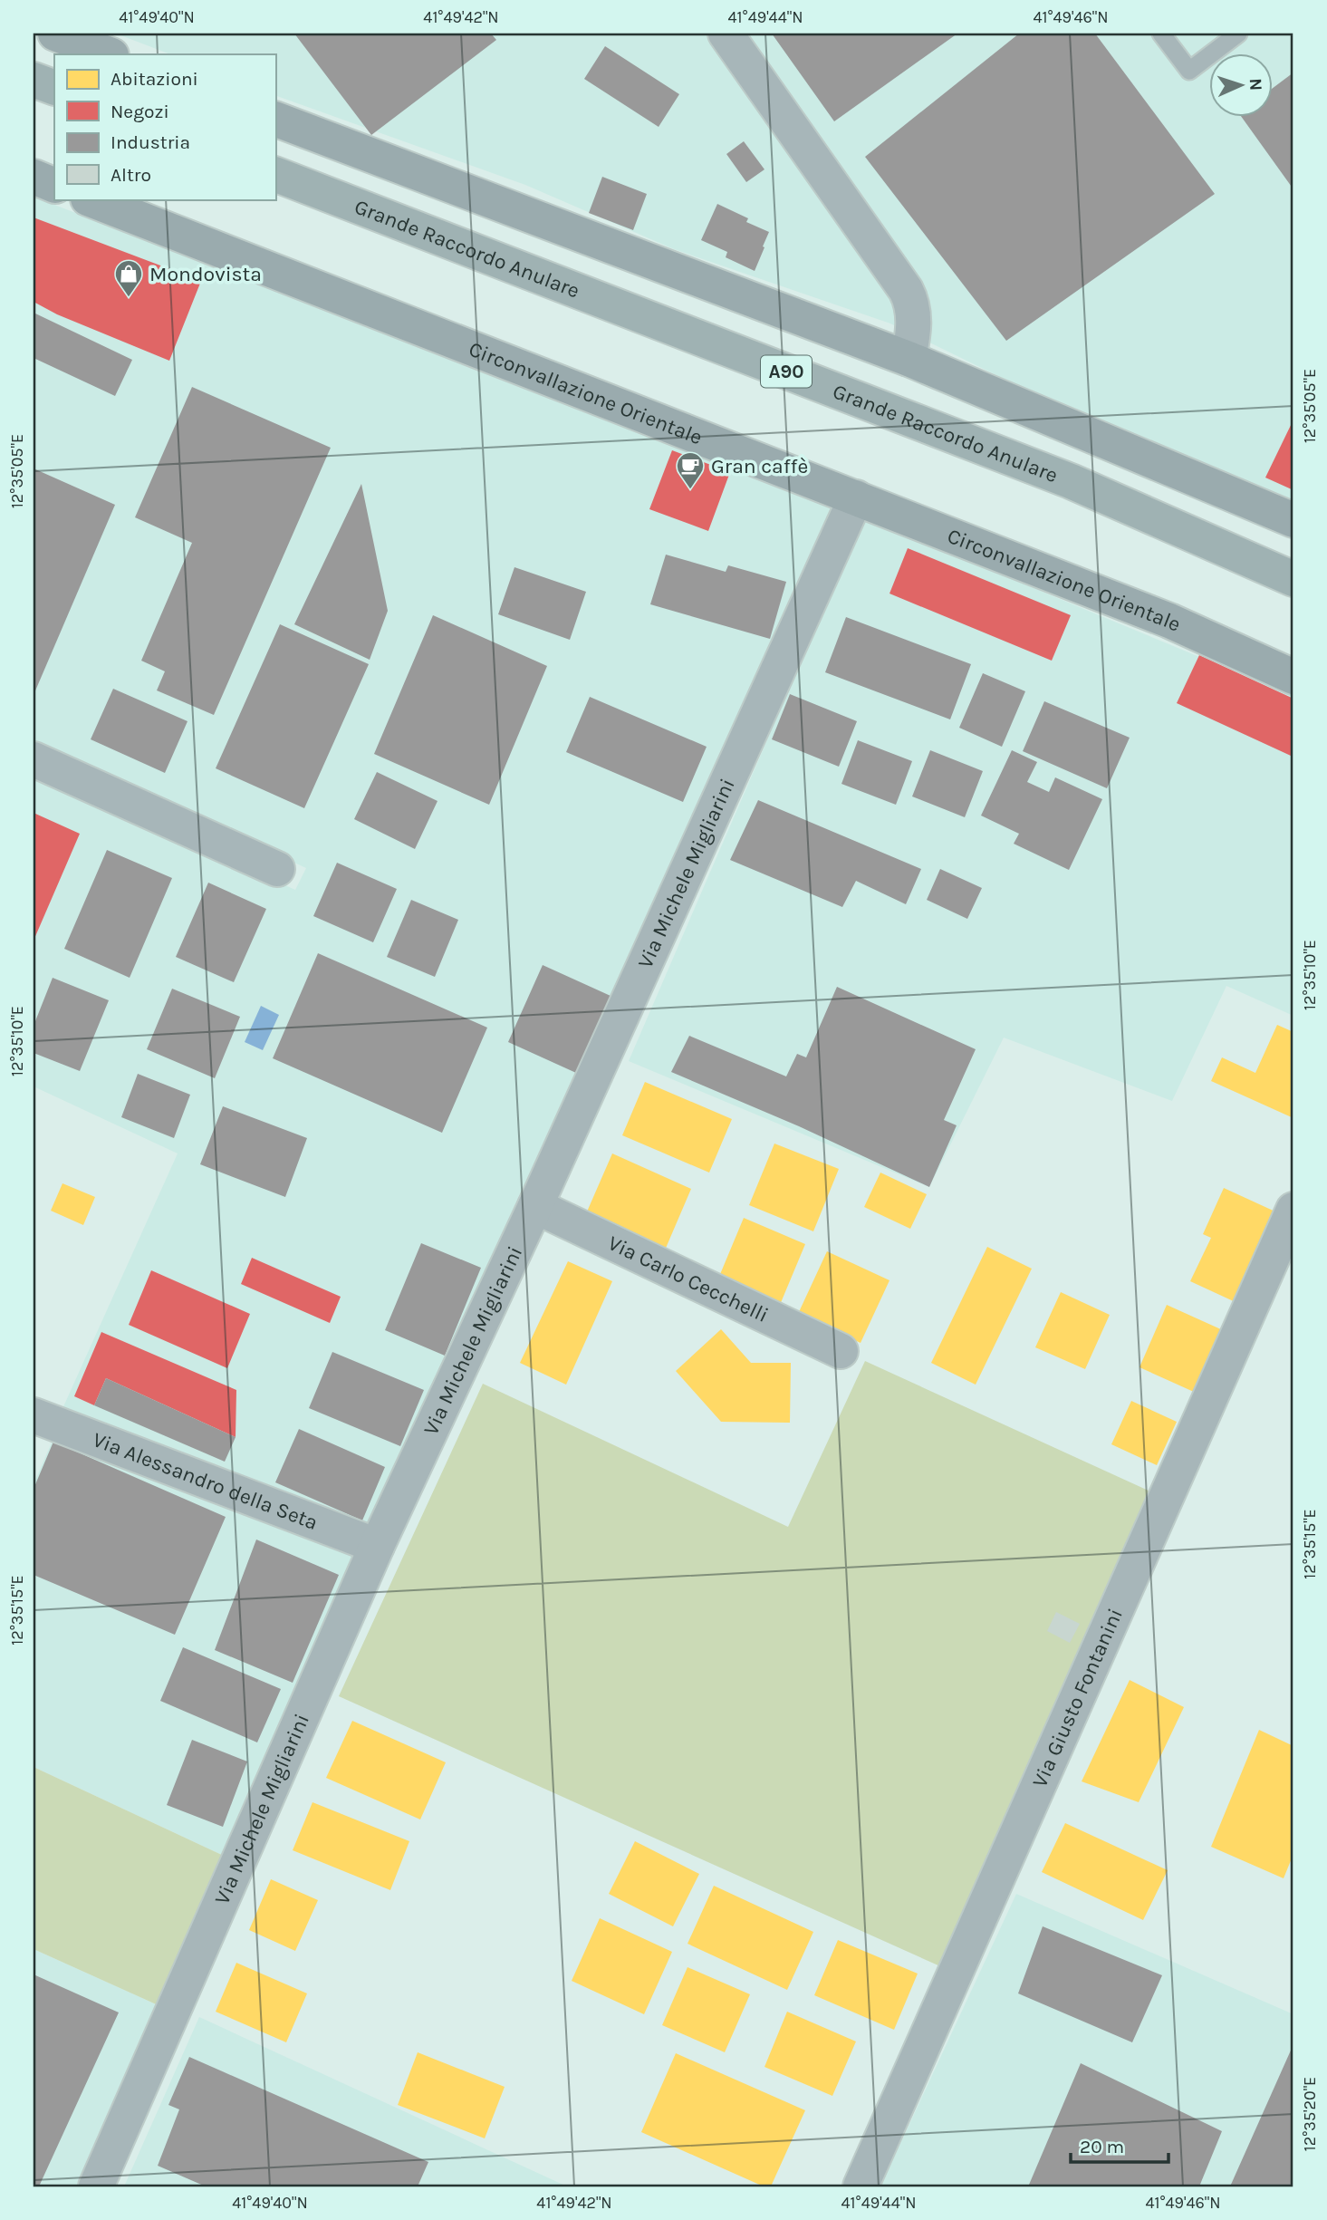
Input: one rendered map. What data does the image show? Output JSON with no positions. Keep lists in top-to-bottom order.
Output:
{
  "streets": {
    "highway": ["Grande Raccordo Anulare", "A90"],
    "street": [
      "Circonvallazione Orientale",
      "Via Michele Migliarini",
      "Via Carlo Cecchelli",
      "Via Alessandro della Seta",
      "Via Giusto Fontanini"
    ]
  },
  "crossings": [
    ["Circonvallazione Orientale", "Via Michele Migliarini"],
    ["Via Michele Migliarini", "Via Carlo Cecchelli"],
    ["Via Michele Migliarini", "Via Alessandro della Seta"]
  ],
  "places": {
    "shop": ["Mondovista"],
    "cafe": ["Gran caffè"]
  },
  "legend": [
    "Abitazioni",
    "Negozi",
    "Industria",
    "Altro"
  ],
  "scale_bar": "20 m",
  "north": "right",
  "coordinates": [
    "41°49'40\"N",
    "41°49'42\"N",
    "41°49'44\"N",
    "41°49'46\"N",
    "12°35'05\"E",
    "12°35'10\"E",
    "12°35'15\"E",
    "12°35'20\"E"
  ]
}
